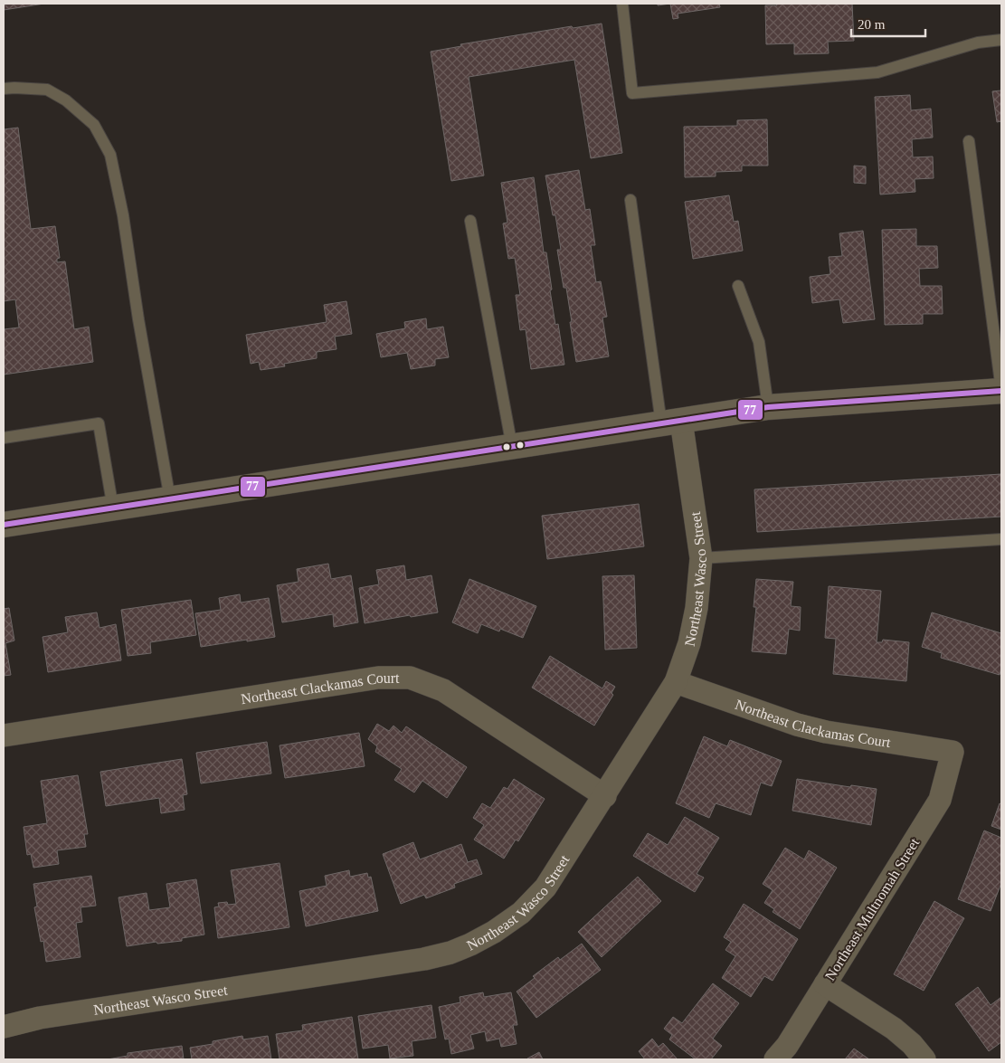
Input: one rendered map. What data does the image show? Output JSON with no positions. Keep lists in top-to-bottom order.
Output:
{
  "streets": {
    "street": ["Northeast Wasco Street", "Northeast Clackamas Court", "Northeast Multnomah Street"]
  },
  "crossings": [
    ["Northeast Wasco Street", "Northeast Clackamas Court"],
    ["Northeast Clackamas Court", "Northeast Multnomah Street"]
  ],
  "lines": ["transit line 77"],
  "scale_bar": "20 m"
}
